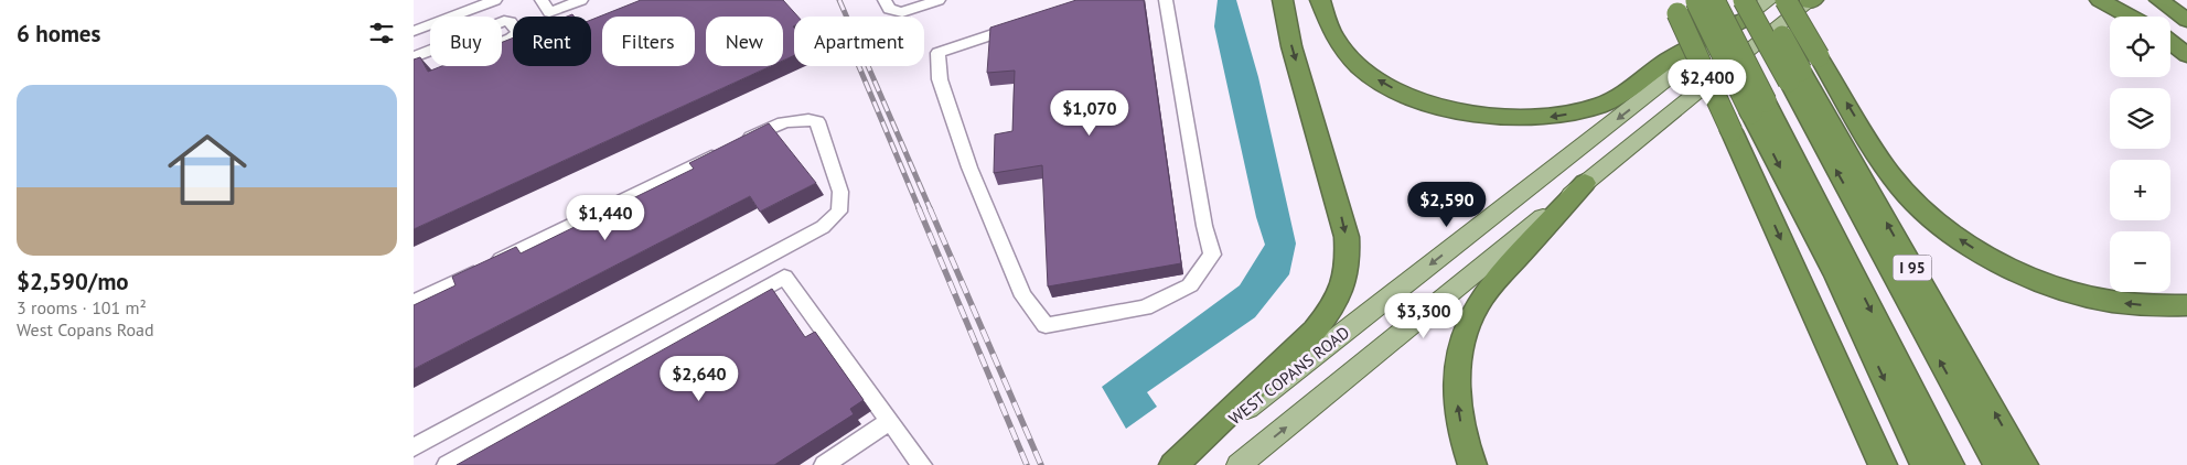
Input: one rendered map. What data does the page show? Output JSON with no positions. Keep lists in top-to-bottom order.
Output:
{
  "streets": {
    "highway": ["I 95"],
    "main road": ["WEST COPANS ROAD"]
  },
  "page": {
    "heading": "6 homes",
    "map_buttons": ["+", "−"],
    "chip": [
      "Buy",
      "Rent",
      "Filters",
      "New",
      "Apartment"
    ],
    "price": [
      "$2,400",
      "$1,070",
      "$2,590",
      "$1,440",
      "$3,300",
      "$2,640"
    ],
    "list": [
      {
        "name": "$2,590/mo",
        "note": "3 rooms · 101 m² · West Copans Road"
      }
    ]
  }
}
